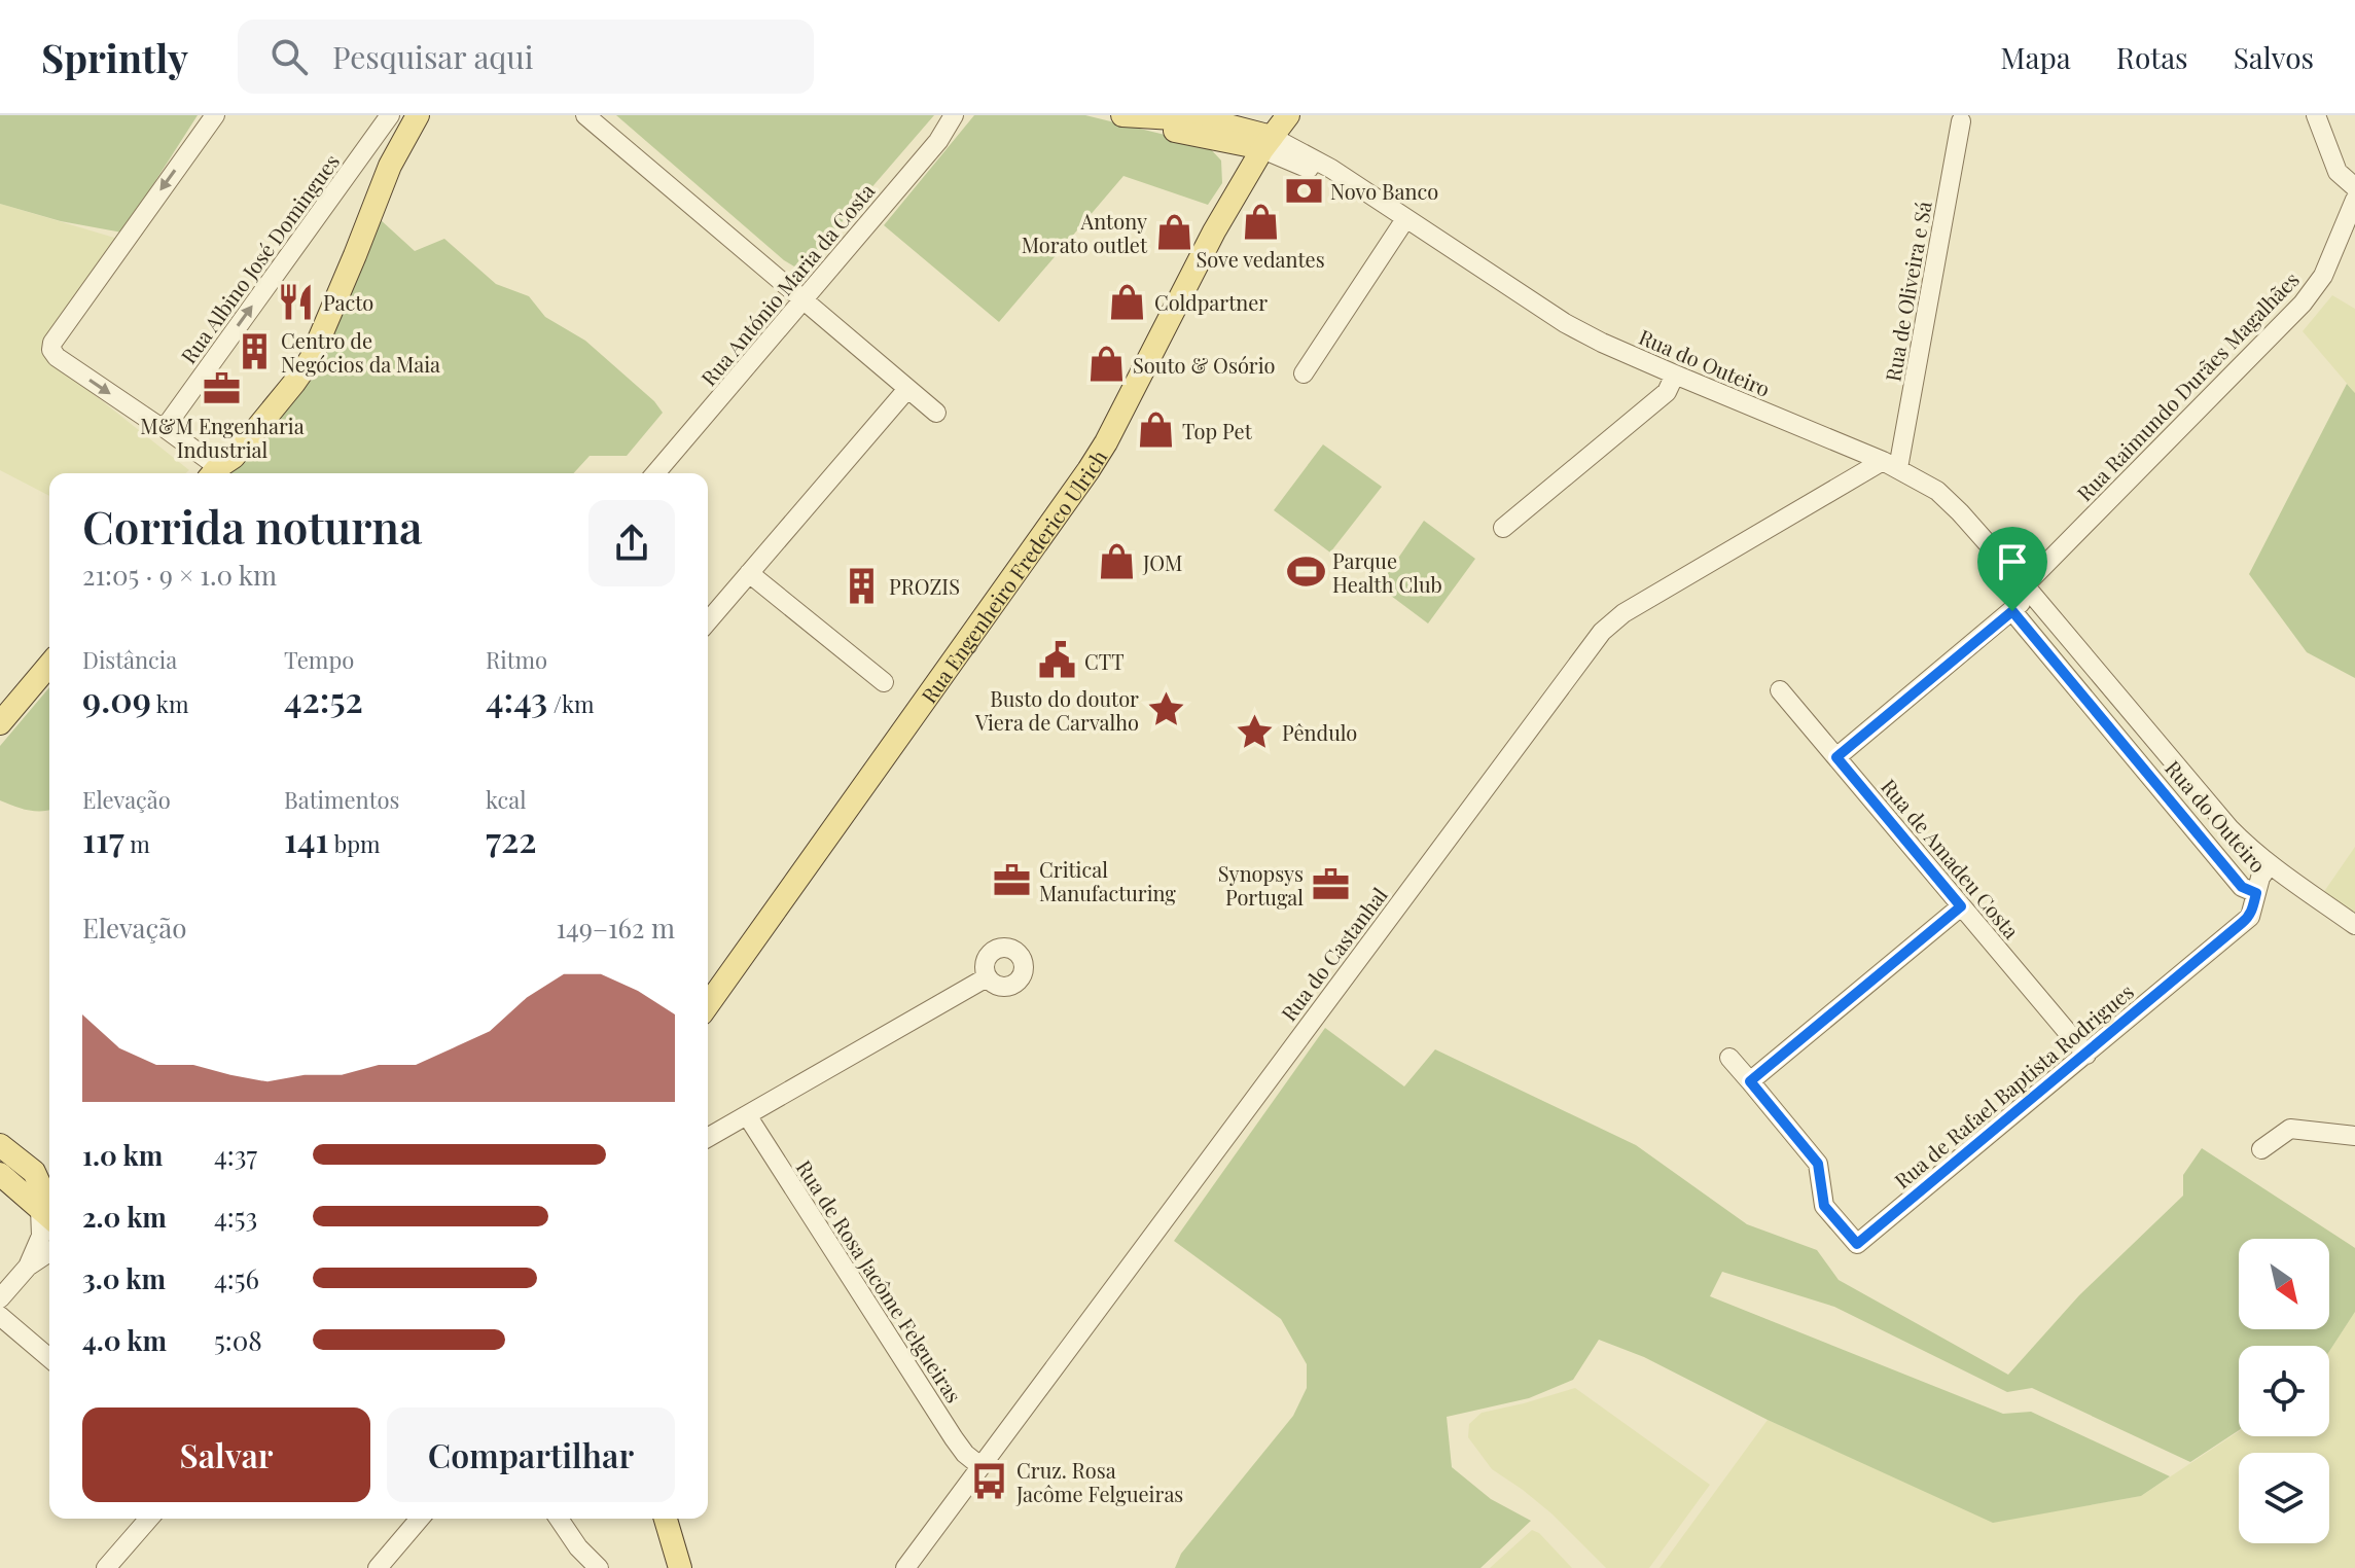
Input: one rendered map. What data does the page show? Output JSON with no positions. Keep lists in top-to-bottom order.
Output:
{
  "streets": {
    "main road": ["Rua Engenheiro Frederico Ulrich"],
    "street": [
      "Rua Albino José Domingues",
      "Rua António Maria da Costa",
      "Rua de Oliveira e Sá",
      "Rua do Outeiro",
      "Rua Raimundo Durães Magalhães",
      "Rua de Amadeu Costa",
      "Rua do Castanhal",
      "Rua de Rafael Baptista Rodrigues",
      "Rua de Rosa Jacôme Felgueiras"
    ]
  },
  "crossings": [
    ["Rua de Oliveira e Sá", "Rua do Outeiro"],
    ["Rua de Oliveira e Sá", "Rua do Castanhal"],
    ["Rua do Outeiro", "Rua Raimundo Durães Magalhães"],
    ["Rua do Outeiro", "Rua Engenheiro Frederico Ulrich"],
    ["Rua do Outeiro", "Rua do Castanhal"],
    ["Rua do Outeiro", "Rua de Rafael Baptista Rodrigues"],
    ["Rua de Amadeu Costa", "Rua de Rafael Baptista Rodrigues"],
    ["Rua do Castanhal", "Rua de Rosa Jacôme Felgueiras"]
  ],
  "one_way": ["Rua Albino José Domingues"],
  "places": {
    "bank": ["Novo Banco"],
    "shop": [
      "Sove vedantes",
      "Antony Morato outlet",
      "Coldpartner",
      "Souto & Osório",
      "Top Pet",
      "JOM"
    ],
    "restaurant": ["Pacto"],
    "building": ["Centro de Negócios da Maia", "PROZIS"],
    "office": ["M&M Engenharia Industrial", "Critical Manufacturing", "Synopsys Portugal"],
    "sports": ["Parque Health Club"],
    "public building": ["CTT"],
    "place": ["Busto do doutor Viera de Carvalho", "Pêndulo"],
    "bus stop": ["Cruz. Rosa Jacôme Felgueiras"]
  },
  "north": "bottom right",
  "page": {
    "header": "Sprintly",
    "search": "Pesquisar aqui",
    "nav": ["Mapa", "Rotas", "Salvos"],
    "heading": ["Corrida noturna", "21:05 · 9 × 1.0 km"],
    "stats": [
      ["Distância", "9.09 km"],
      ["Tempo", "42:52"],
      ["Ritmo", "4:43 /km"],
      ["Elevação", "117 m"],
      ["Batimentos", "141 bpm"],
      ["kcal", "722"]
    ],
    "chart": ["Elevação", "149–162 m"],
    "list": [
      {
        "name": "1.0 km",
        "note": "4:37"
      },
      {
        "name": "2.0 km",
        "note": "4:53"
      },
      {
        "name": "3.0 km",
        "note": "4:56"
      },
      {
        "name": "4.0 km",
        "note": "5:08"
      }
    ],
    "buttons": ["Salvar", "Compartilhar"]
  }
}
